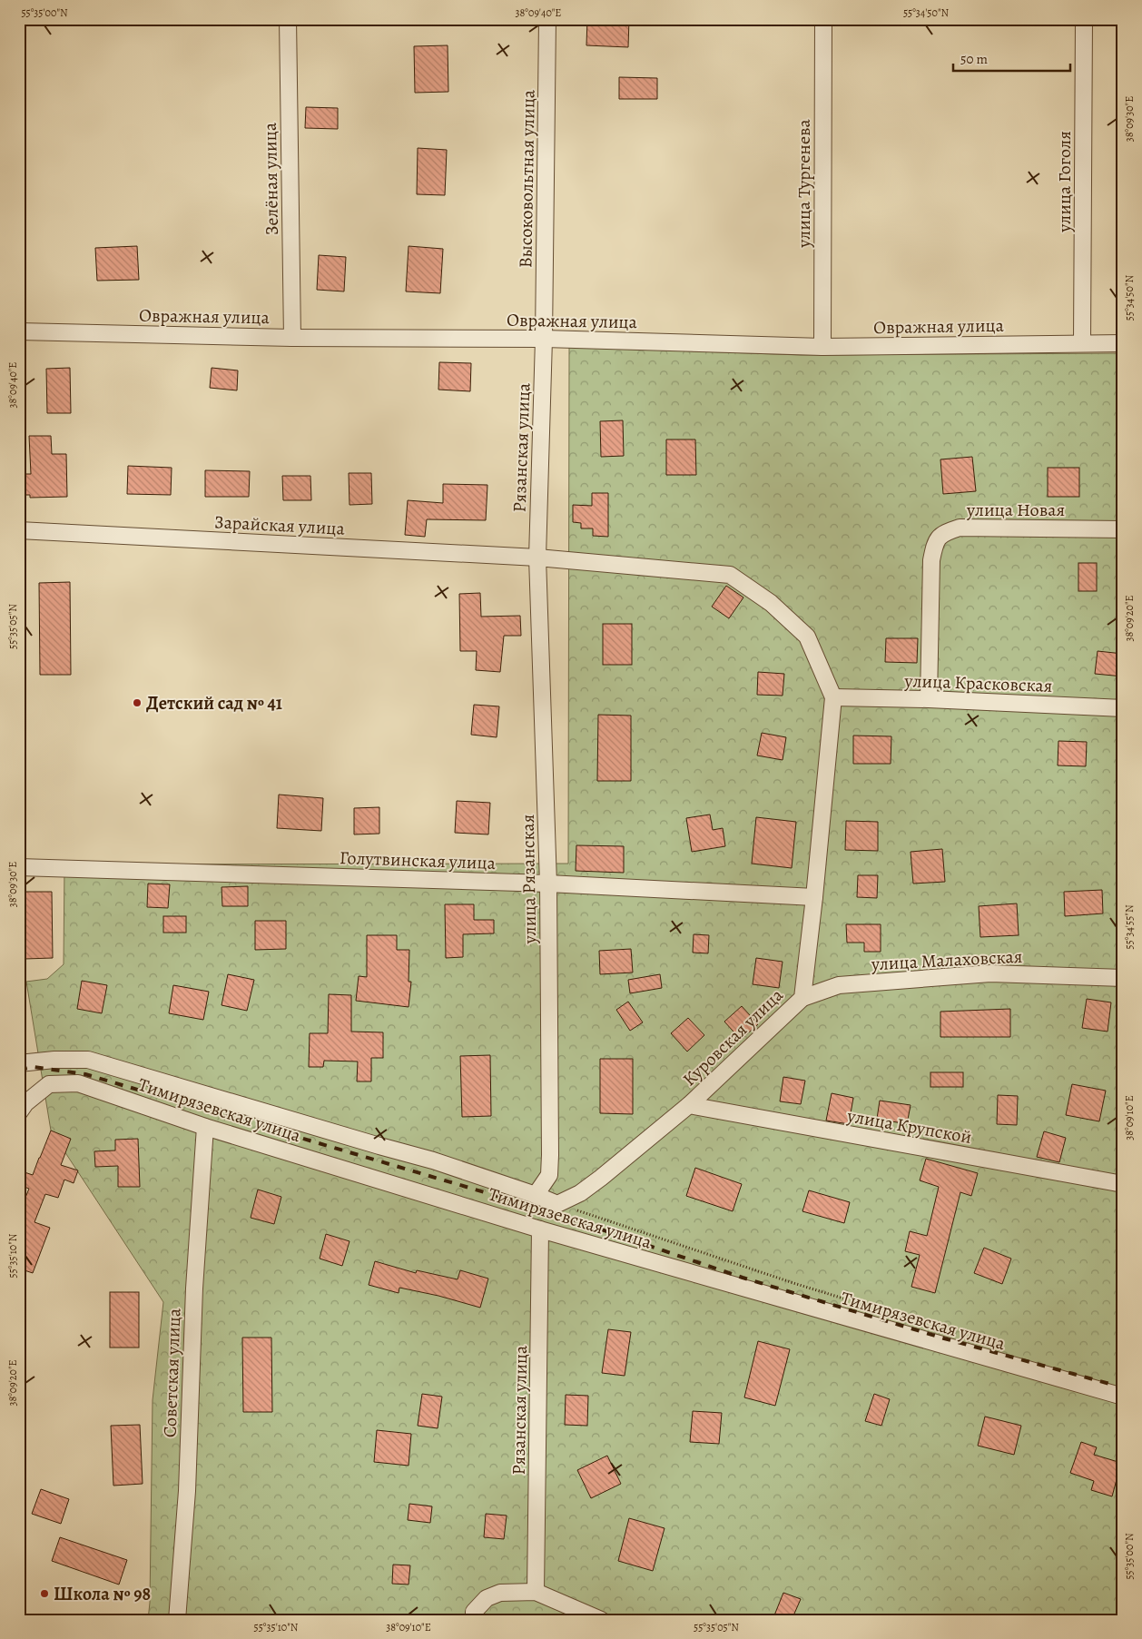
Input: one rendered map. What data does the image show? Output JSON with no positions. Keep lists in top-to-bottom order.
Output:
{
  "streets": {
    "street": [
      "Зелёная улица",
      "Высоковольтная улица",
      "улица Гоголя",
      "улица Тургенева",
      "Овражная улица",
      "Рязанская улица",
      "улица Новая",
      "Зарайская улица",
      "улица Красковская",
      "Голутвинская улица",
      "улица Рязанская",
      "улица Малаховская",
      "Куровская улица",
      "Тимирязевская улица",
      "улица Крупской",
      "Советская улица"
    ]
  },
  "crossings": [
    ["Зелёная улица", "Овражная улица"],
    ["Высоковольтная улица", "Овражная улица"],
    ["Высоковольтная улица", "Рязанская улица"],
    ["улица Гоголя", "Овражная улица"],
    ["улица Тургенева", "Овражная улица"],
    ["Овражная улица", "Рязанская улица"],
    ["Рязанская улица", "Зарайская улица"],
    ["Рязанская улица", "улица Рязанская"],
    ["Рязанская улица", "Тимирязевская улица"],
    ["улица Новая", "улица Красковская"],
    ["Зарайская улица", "улица Красковская"],
    ["Зарайская улица", "улица Рязанская"],
    ["Зарайская улица", "Куровская улица"],
    ["улица Красковская", "Куровская улица"],
    ["Голутвинская улица", "улица Рязанская"],
    ["Голутвинская улица", "Куровская улица"],
    ["улица Малаховская", "Куровская улица"],
    ["Куровская улица", "Тимирязевская улица"],
    ["Куровская улица", "улица Крупской"],
    ["Тимирязевская улица", "Советская улица"]
  ],
  "places": ["Детский сад № 41", "Школа № 98"],
  "scale_bar": "50 m",
  "coordinates": [
    "55°35'00\"N",
    "38°09'40\"E",
    "55°34'50\"N",
    "38°09'30\"E",
    "38°09'20\"E",
    "55°35'05\"N",
    "55°34'55\"N",
    "38°09'10\"E",
    "55°35'10\"N"
  ]
}
